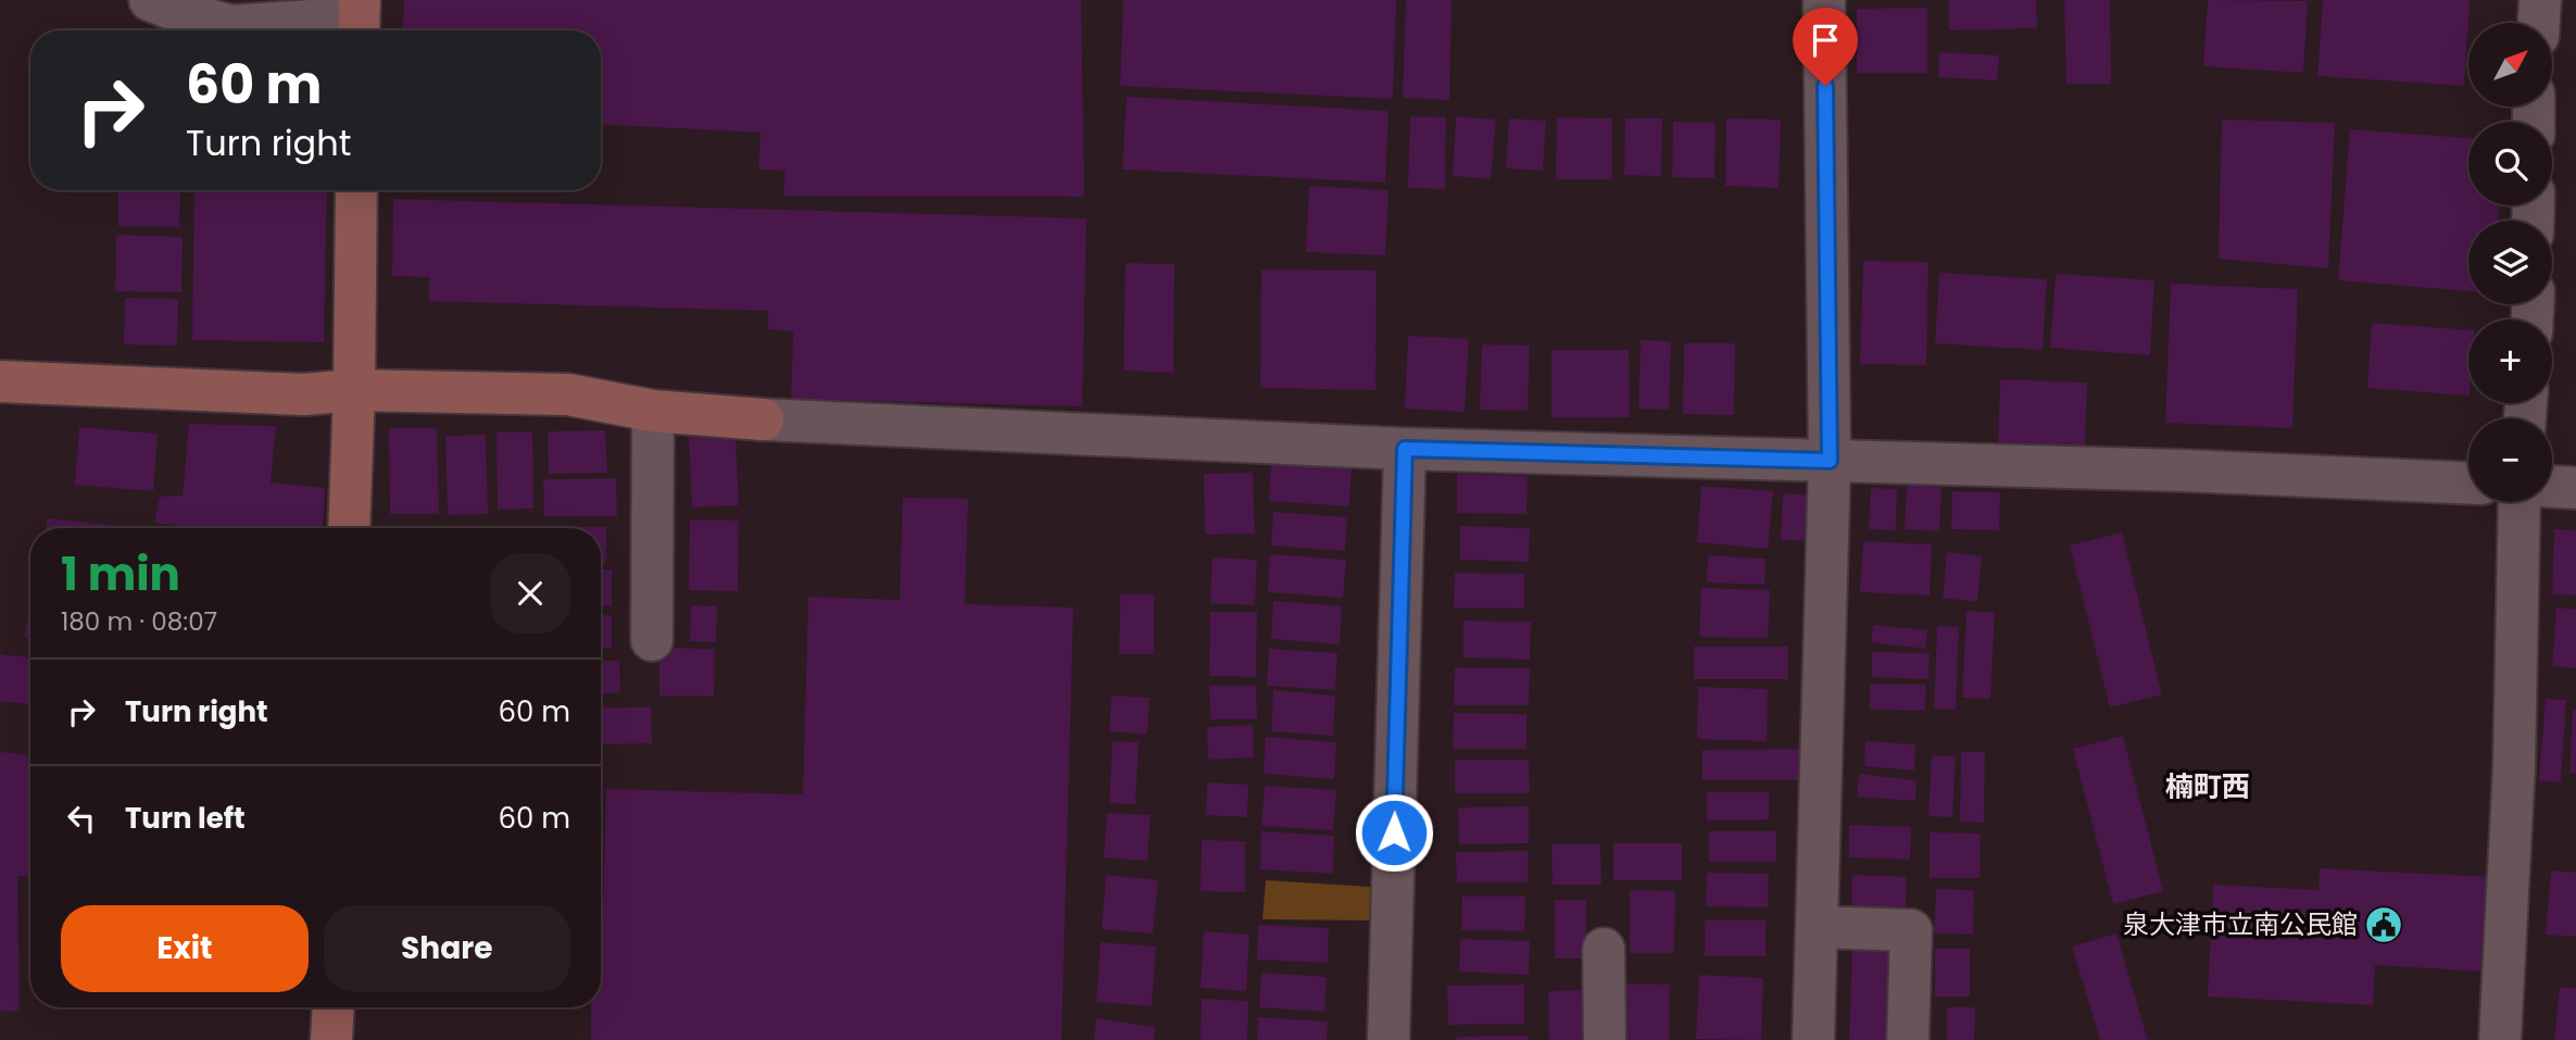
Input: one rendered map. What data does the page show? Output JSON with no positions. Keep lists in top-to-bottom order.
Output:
{
  "districts": ["楠町西"],
  "places": {
    "public building": ["泉大津市立南公民館"]
  },
  "north": "top right",
  "page": {
    "map_buttons": ["+", "−"],
    "turn": ["60 m", "Turn right"],
    "heading": ["1 min", "180 m · 08:07"],
    "list": [
      {
        "name": "Turn right",
        "value": "60 m"
      },
      {
        "name": "Turn left",
        "value": "60 m"
      }
    ],
    "buttons": ["Exit", "Share"]
  }
}
